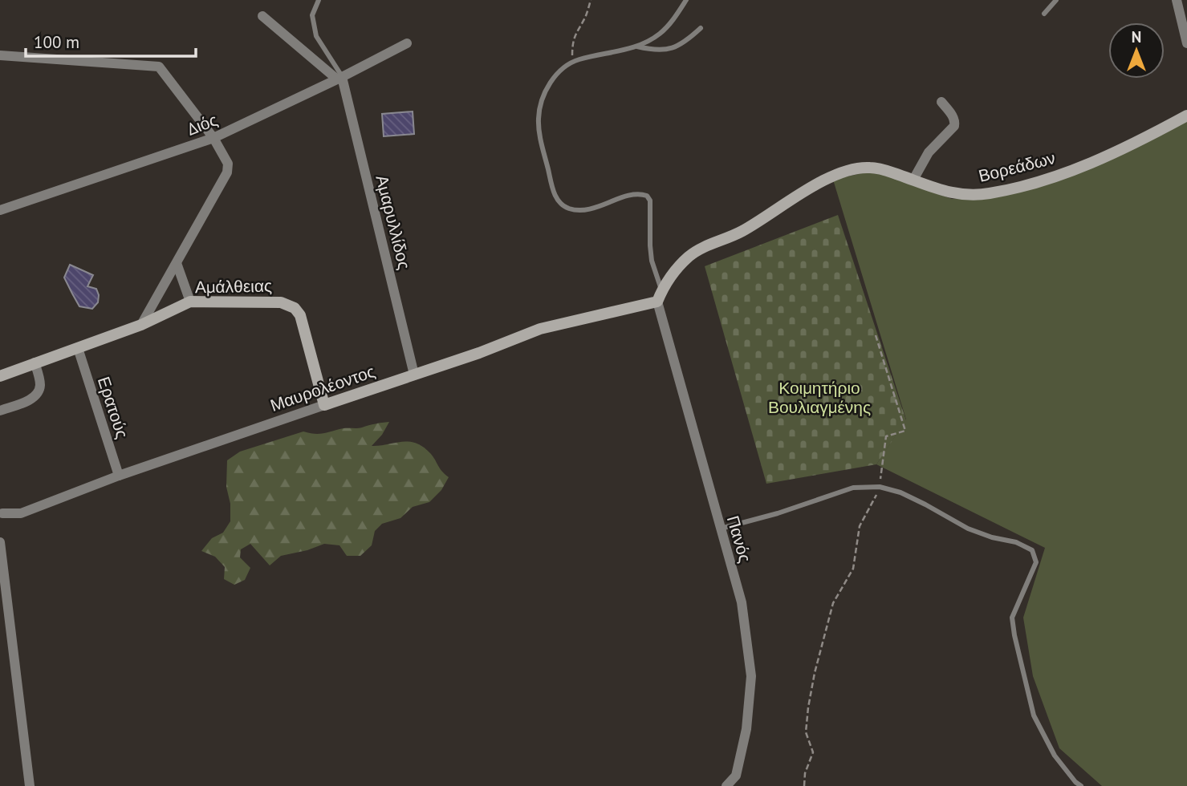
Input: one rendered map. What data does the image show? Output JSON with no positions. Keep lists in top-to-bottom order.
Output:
{
  "streets": {
    "street": [
      "Διός",
      "Βορεάδων",
      "Αμαρυλλίδος",
      "Αμάλθειας",
      "Μαυρολέοντος",
      "Ερατούς",
      "Πανός"
    ]
  },
  "crossings": [
    ["Διός", "Αμαρυλλίδος"],
    ["Βορεάδων", "Μαυρολέοντος"],
    ["Βορεάδων", "Πανός"],
    ["Αμαρυλλίδος", "Μαυρολέοντος"],
    ["Αμάλθειας", "Μαυρολέοντος"],
    ["Αμάλθειας", "Ερατούς"],
    ["Μαυρολέοντος", "Ερατούς"],
    ["Μαυρολέοντος", "Πανός"]
  ],
  "parks": ["Κοιμητήριο Βουλιαγμένης"],
  "scale_bar": "100 m",
  "north": "top"
}
